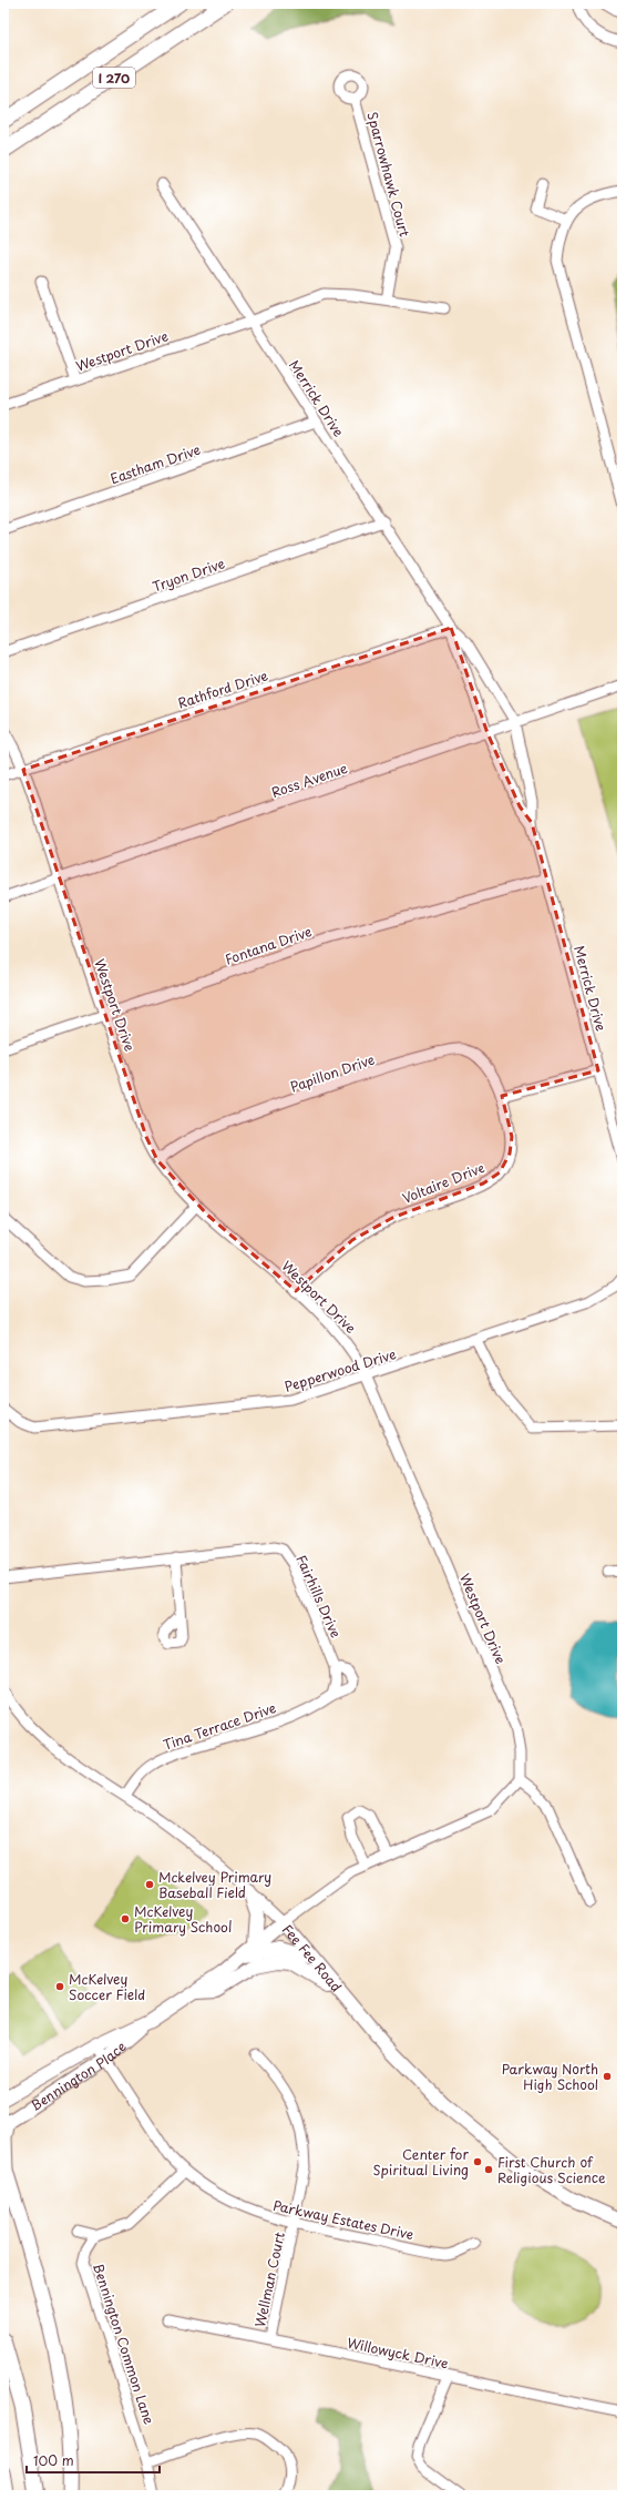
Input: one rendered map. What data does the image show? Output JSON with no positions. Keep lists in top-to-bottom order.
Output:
{
  "streets": {
    "highway": ["I 270"],
    "main road": ["Fee Fee Road", "Bennington Place"],
    "street": [
      "Sparrowhawk Court",
      "Westport Drive",
      "Merrick Drive",
      "Eastham Drive",
      "Tryon Drive",
      "Rathford Drive",
      "Ross Avenue",
      "Fontana Drive",
      "Papillon Drive",
      "Voltaire Drive",
      "Pepperwood Drive",
      "Fairhills Drive",
      "Tina Terrace Drive",
      "Parkway Estates Drive",
      "Wellman Court",
      "Bennington Common Lane",
      "Willowyck Drive"
    ]
  },
  "crossings": [
    ["Westport Drive", "Merrick Drive"],
    ["Westport Drive", "Rathford Drive"],
    ["Westport Drive", "Ross Avenue"],
    ["Westport Drive", "Fontana Drive"],
    ["Westport Drive", "Papillon Drive"],
    ["Westport Drive", "Voltaire Drive"],
    ["Westport Drive", "Pepperwood Drive"],
    ["Merrick Drive", "Eastham Drive"],
    ["Merrick Drive", "Tryon Drive"],
    ["Merrick Drive", "Rathford Drive"],
    ["Merrick Drive", "Ross Avenue"],
    ["Merrick Drive", "Fontana Drive"],
    ["Papillon Drive", "Voltaire Drive"],
    ["Fairhills Drive", "Tina Terrace Drive"],
    ["Tina Terrace Drive", "Fee Fee Road"],
    ["Fee Fee Road", "Bennington Place"],
    ["Bennington Place", "Parkway Estates Drive"],
    ["Parkway Estates Drive", "Wellman Court"],
    ["Wellman Court", "Willowyck Drive"]
  ],
  "places": [
    "Mckelvey Primary Baseball Field",
    "McKelvey Primary School",
    "McKelvey Soccer Field",
    "Parkway North High School",
    "Center for Spiritual Living",
    "First Church of Religious Science"
  ],
  "scale_bar": "100 m"
}
